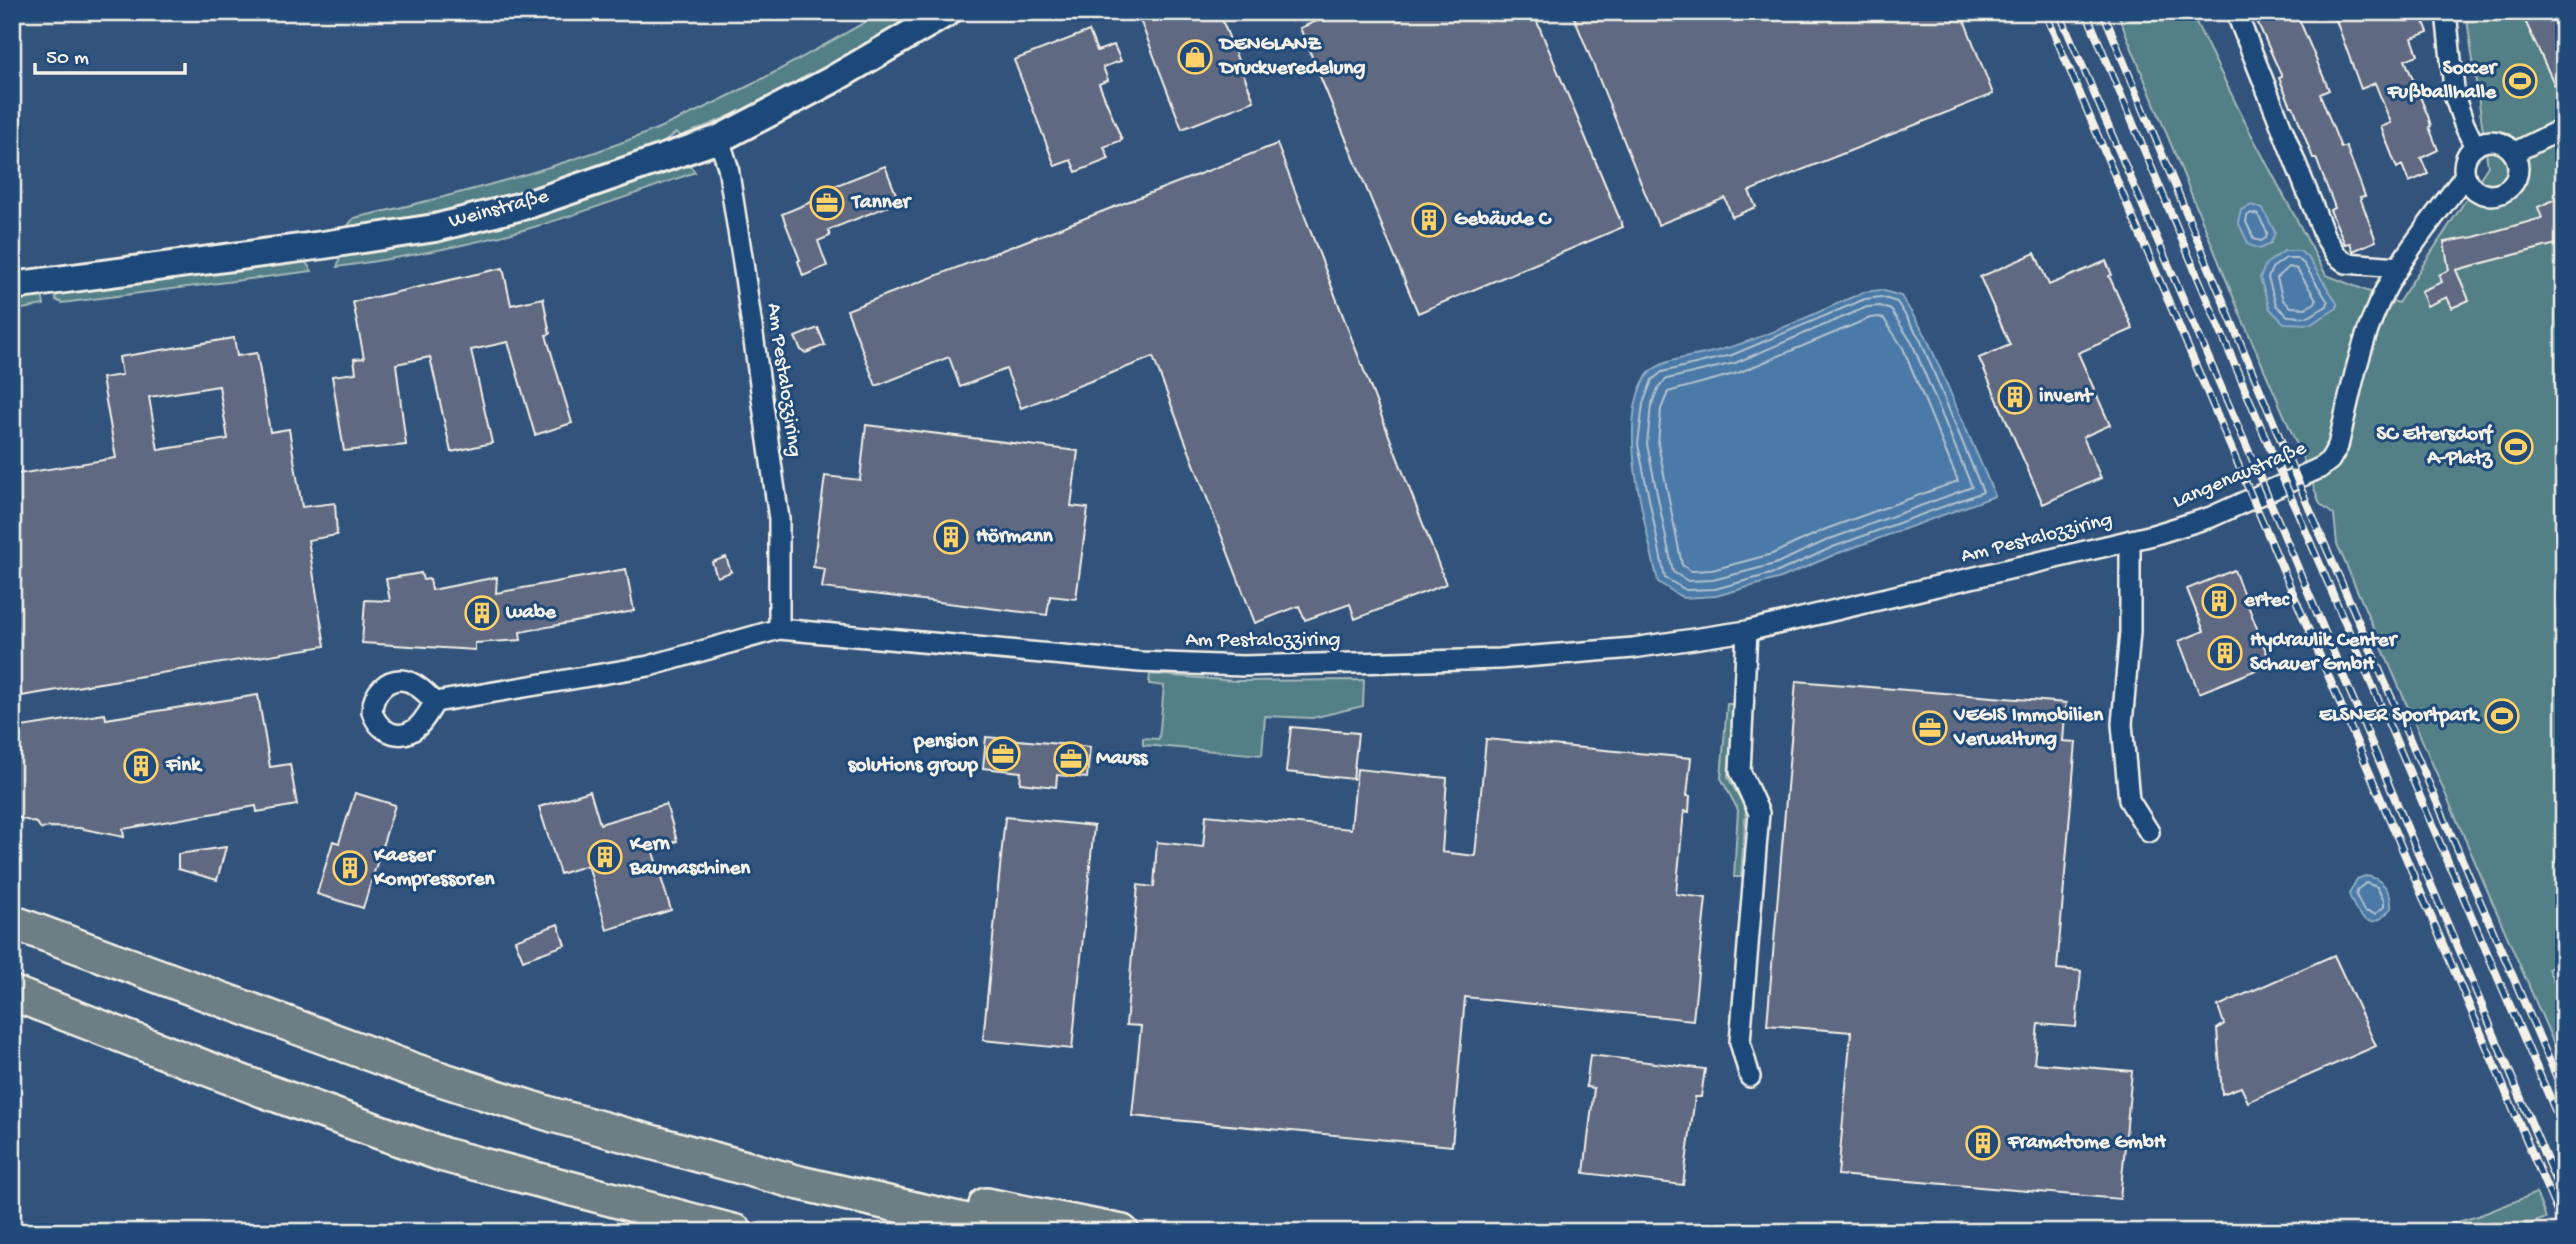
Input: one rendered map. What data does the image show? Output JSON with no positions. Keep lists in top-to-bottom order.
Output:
{
  "streets": {
    "main road": ["Weinstraße"],
    "street": ["Am Pestalozziring", "Langenaustraße"]
  },
  "crossings": [
    ["Weinstraße", "Am Pestalozziring"],
    ["Am Pestalozziring", "Langenaustraße"]
  ],
  "places": {
    "shop": ["DENGLANZ Druckveredelung"],
    "sports": ["Soccer Fußballhalle", "SC Eltersdorf A-Platz", "ELSNER Sportpark"],
    "office": [
      "Tanner",
      "VEGIS Immobilien Verwaltung",
      "pension solutions group",
      "Mauss"
    ],
    "building": [
      "Gebäude C",
      "invent",
      "Hörmann",
      "ertec",
      "wabe",
      "Hydraulik Center Schauer GmbH",
      "Fink",
      "Kern Baumaschinen",
      "Kaeser Kompressoren",
      "Framatome GmbH"
    ]
  },
  "scale_bar": "50 m"
}
